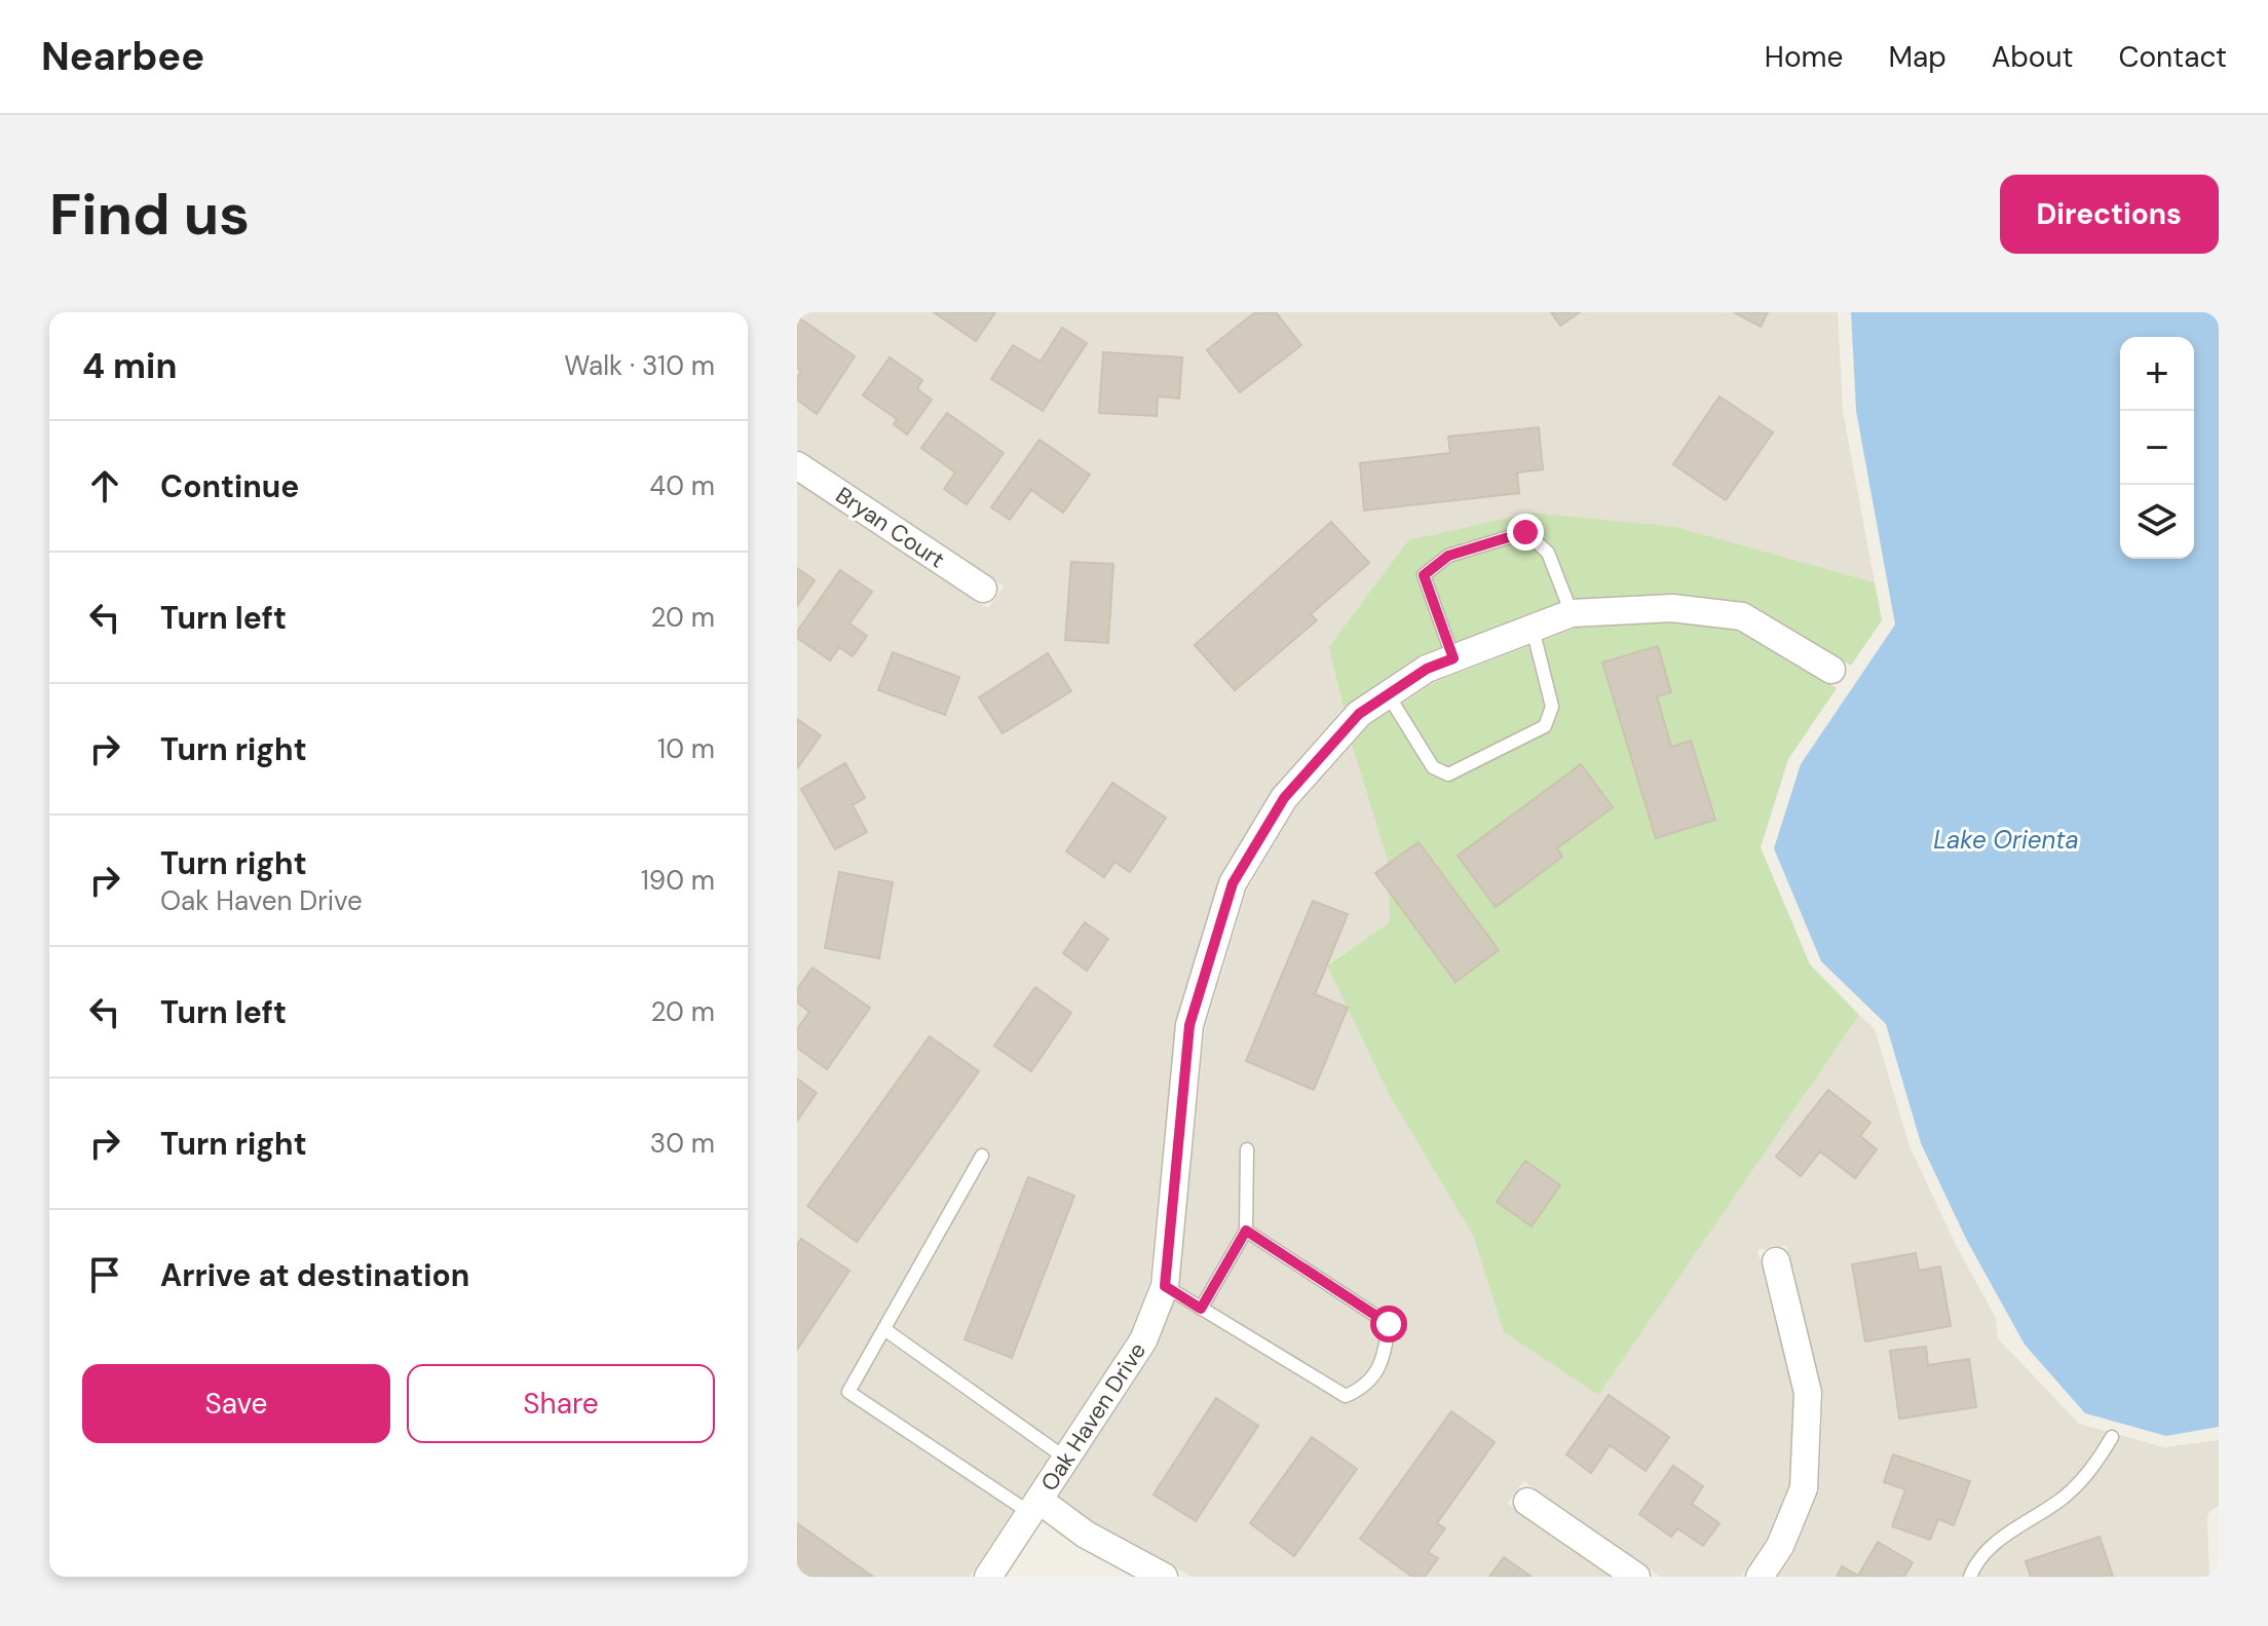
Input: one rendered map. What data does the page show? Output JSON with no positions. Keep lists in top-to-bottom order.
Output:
{
  "streets": {
    "street": ["Bryan Court", "Oak Haven Drive"]
  },
  "water": ["Lake Orienta"],
  "page": {
    "header": "Nearbee",
    "nav": [
      "Home",
      "Map",
      "About",
      "Contact"
    ],
    "buttons": [
      "Directions",
      ["Save", "Share"]
    ],
    "title": "Find us",
    "heading": ["4 min", "Walk · 310 m"],
    "map_buttons": ["+", "−"],
    "list": [
      ["Continue", "40 m"],
      ["Turn left", "20 m"],
      ["Turn right", "10 m"],
      ["Turn right", "Oak Haven Drive", "190 m"],
      ["Turn left", "20 m"],
      ["Turn right", "30 m"],
      "Arrive at destination"
    ]
  }
}
